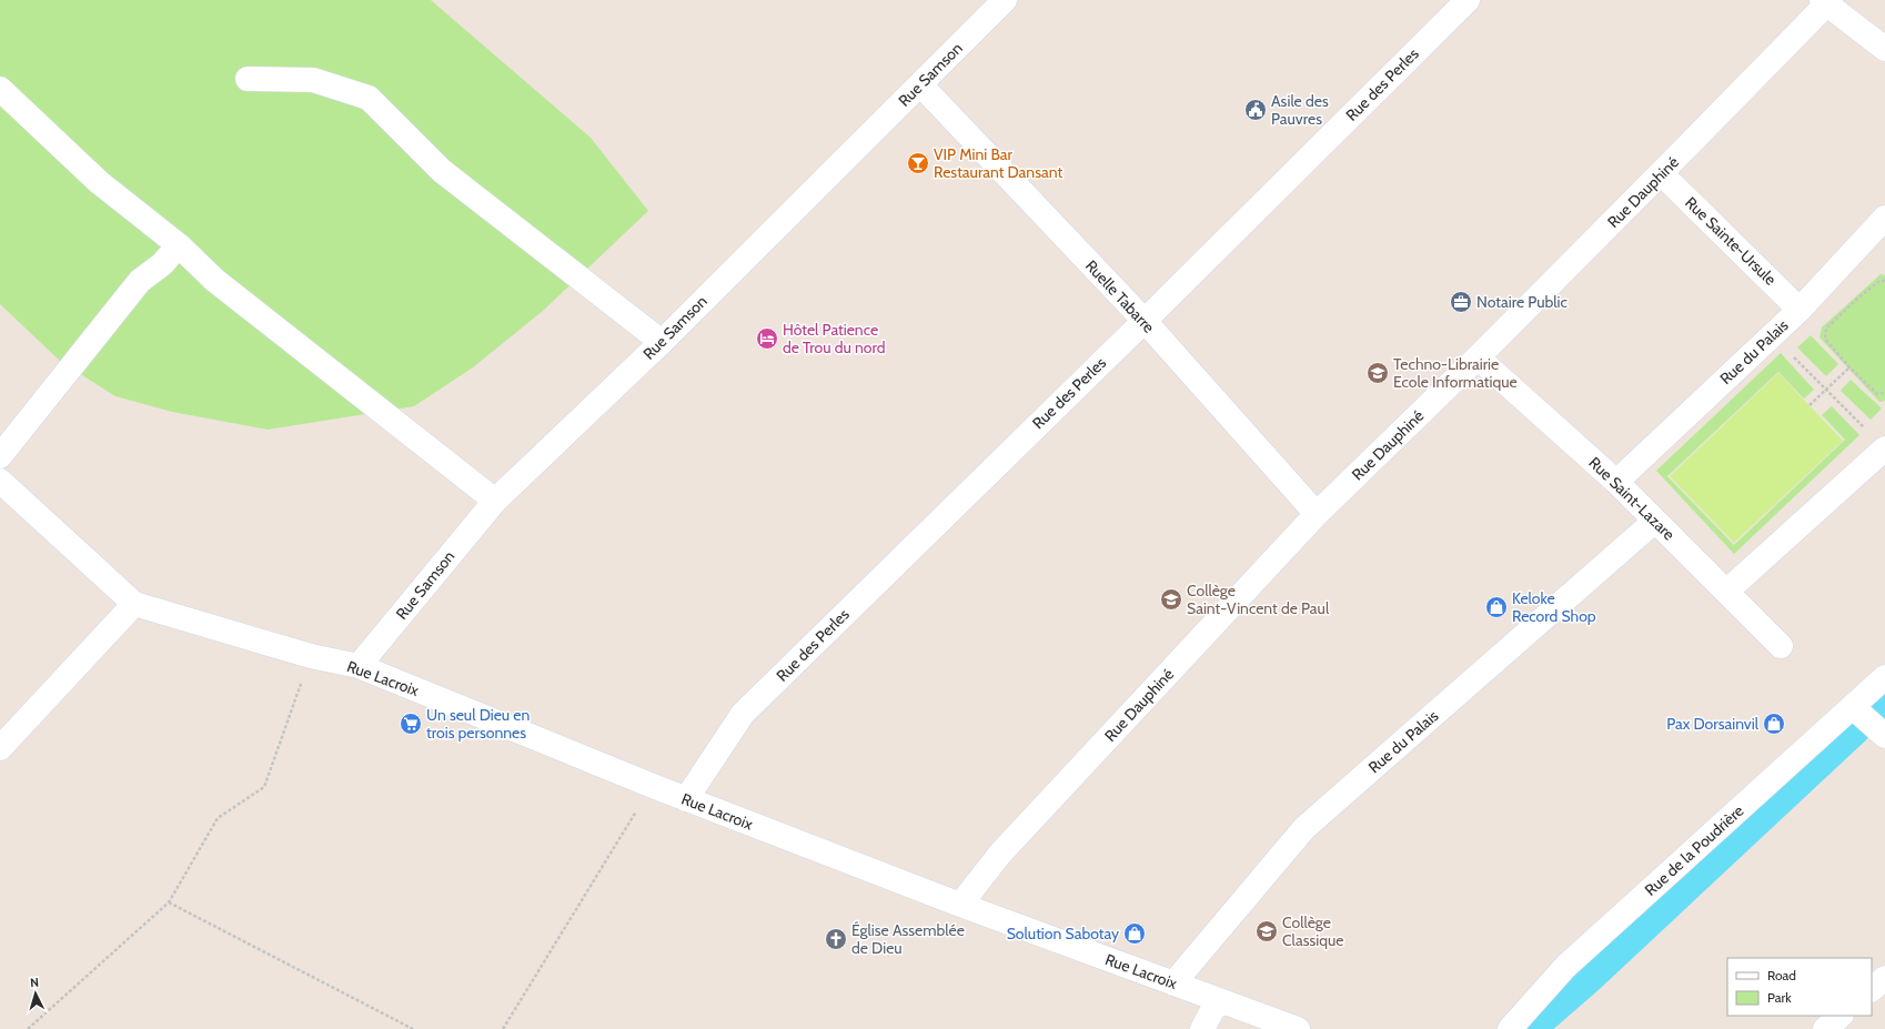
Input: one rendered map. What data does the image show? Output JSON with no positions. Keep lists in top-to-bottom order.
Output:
{
  "streets": {
    "street": [
      "Rue Samson",
      "Rue des Perles",
      "Rue Dauphiné",
      "Rue Sainte-Ursule",
      "Ruelle Tabarre",
      "Rue du Palais",
      "Rue Saint-Lazare",
      "Rue Lacroix",
      "Rue de la Poudrière"
    ]
  },
  "crossings": [
    ["Rue Samson", "Ruelle Tabarre"],
    ["Rue Samson", "Rue Lacroix"],
    ["Rue des Perles", "Ruelle Tabarre"],
    ["Rue des Perles", "Rue Lacroix"],
    ["Rue Dauphiné", "Rue Sainte-Ursule"],
    ["Rue Dauphiné", "Ruelle Tabarre"],
    ["Rue Dauphiné", "Rue Saint-Lazare"],
    ["Rue Dauphiné", "Rue Lacroix"],
    ["Rue Sainte-Ursule", "Rue du Palais"],
    ["Rue du Palais", "Rue Saint-Lazare"],
    ["Rue du Palais", "Rue Lacroix"]
  ],
  "places": {
    "public building": ["Asile des Pauvres"],
    "bar": ["VIP Mini Bar Restaurant Dansant"],
    "office": ["Notaire Public"],
    "hotel": ["Hôtel Patience de Trou du nord"],
    "school or university": ["Techno-Librairie Ecole Informatique", "Collège Saint-Vincent de Paul", "Collège Classique"],
    "shop": ["Keloke Record Shop", "Pax Dorsainvil", "Solution Sabotay"],
    "supermarket": ["Un seul Dieu en trois personnes"],
    "church": ["Église Assemblée de Dieu"]
  },
  "legend": ["Road", "Park"],
  "north": "top"
}
